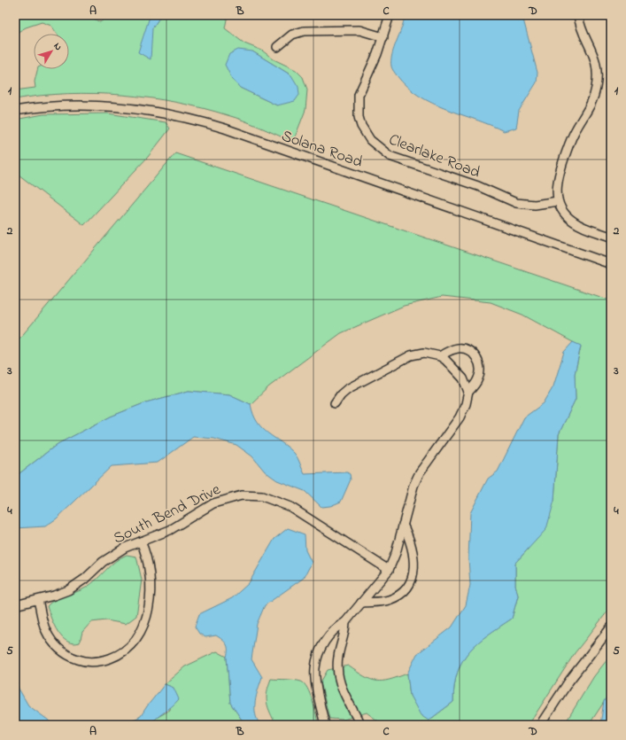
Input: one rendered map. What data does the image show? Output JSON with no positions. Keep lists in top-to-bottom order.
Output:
{
  "streets": {
    "street": ["Solana Road", "Clearlake Road", "South Bend Drive"]
  },
  "north": "top right",
  "grid": {
    "columns": [
      "A",
      "B",
      "C",
      "D"
    ],
    "rows": [
      "1",
      "2",
      "3",
      "4",
      "5"
    ]
  }
}
